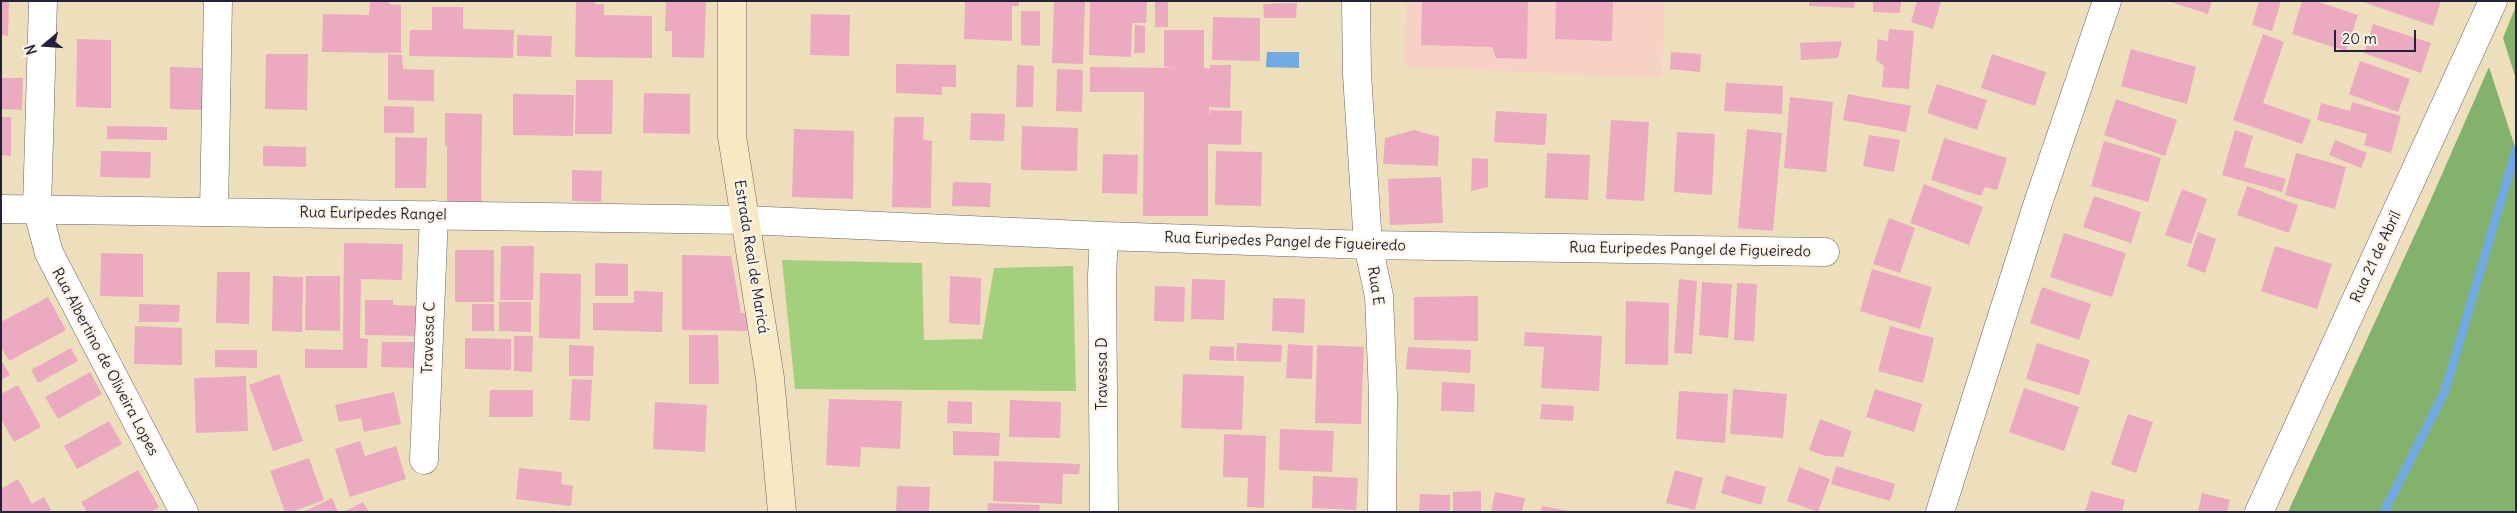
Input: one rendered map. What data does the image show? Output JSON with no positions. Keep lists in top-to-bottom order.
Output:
{
  "streets": {
    "main road": ["Estrada Real de Maricá"],
    "street": [
      "Rua Euripedes Rangel",
      "Rua Euripedes Pangel de Figueiredo",
      "Rua 21 de Abril",
      "Rua E",
      "Travessa C",
      "Rua Albertino de Oliveira Lopes",
      "Travessa D"
    ]
  },
  "crossings": [
    ["Rua Euripedes Rangel", "Rua Euripedes Pangel de Figueiredo"],
    ["Rua Euripedes Rangel", "Estrada Real de Maricá"],
    ["Rua Euripedes Rangel", "Travessa C"],
    ["Rua Euripedes Rangel", "Rua Albertino de Oliveira Lopes"],
    ["Rua Euripedes Pangel de Figueiredo", "Estrada Real de Maricá"],
    ["Rua Euripedes Pangel de Figueiredo", "Rua E"],
    ["Rua Euripedes Pangel de Figueiredo", "Travessa D"]
  ],
  "scale_bar": "20 m",
  "north": "left"
}
